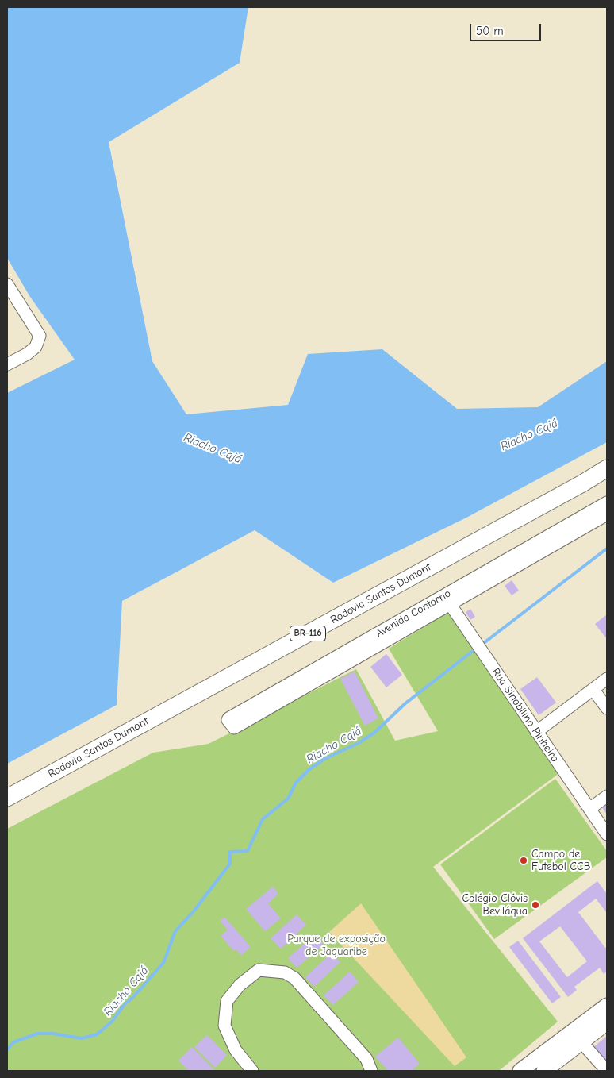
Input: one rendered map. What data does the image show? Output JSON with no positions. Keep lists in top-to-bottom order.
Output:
{
  "streets": {
    "highway": ["Rodovia Santos Dumont", "BR-116"],
    "street": ["Avenida Contorno", "Rua Sinobilino Pinheiro"]
  },
  "crossings": [
    ["Avenida Contorno", "Rua Sinobilino Pinheiro"]
  ],
  "water": ["Riacho Cajá"],
  "parks": ["Parque de exposição de Jaguaribe"],
  "places": ["Campo de Futebol CCB", "Colégio Clóvis Beviláqua"],
  "scale_bar": "50 m"
}
